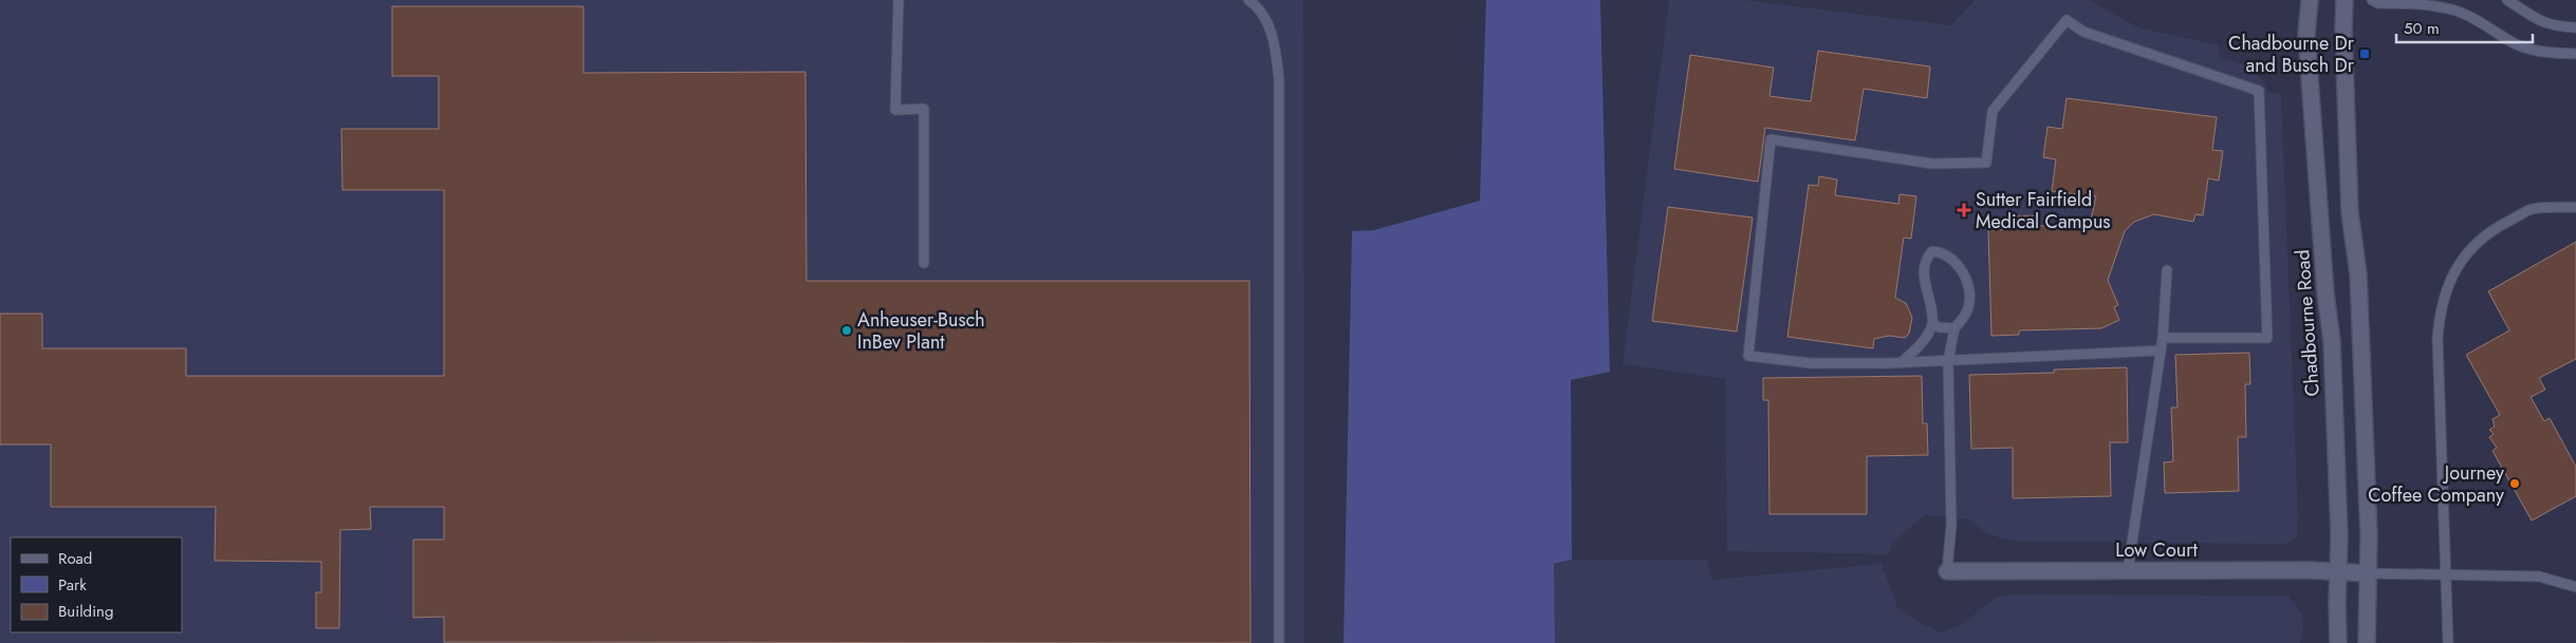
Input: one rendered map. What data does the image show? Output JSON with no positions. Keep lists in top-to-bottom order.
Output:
{
  "streets": {
    "main road": ["Chadbourne Road", "Low Court"]
  },
  "crossings": [
    ["Chadbourne Road", "Low Court"]
  ],
  "places": {
    "transit": ["Chadbourne Dr and Busch Dr"],
    "health": ["Sutter Fairfield Medical Campus"],
    "other": ["Anheuser-Busch InBev Plant", "Journey Coffee Company"]
  },
  "legend": ["Road", "Park", "Building"],
  "scale_bar": "50 m"
}
